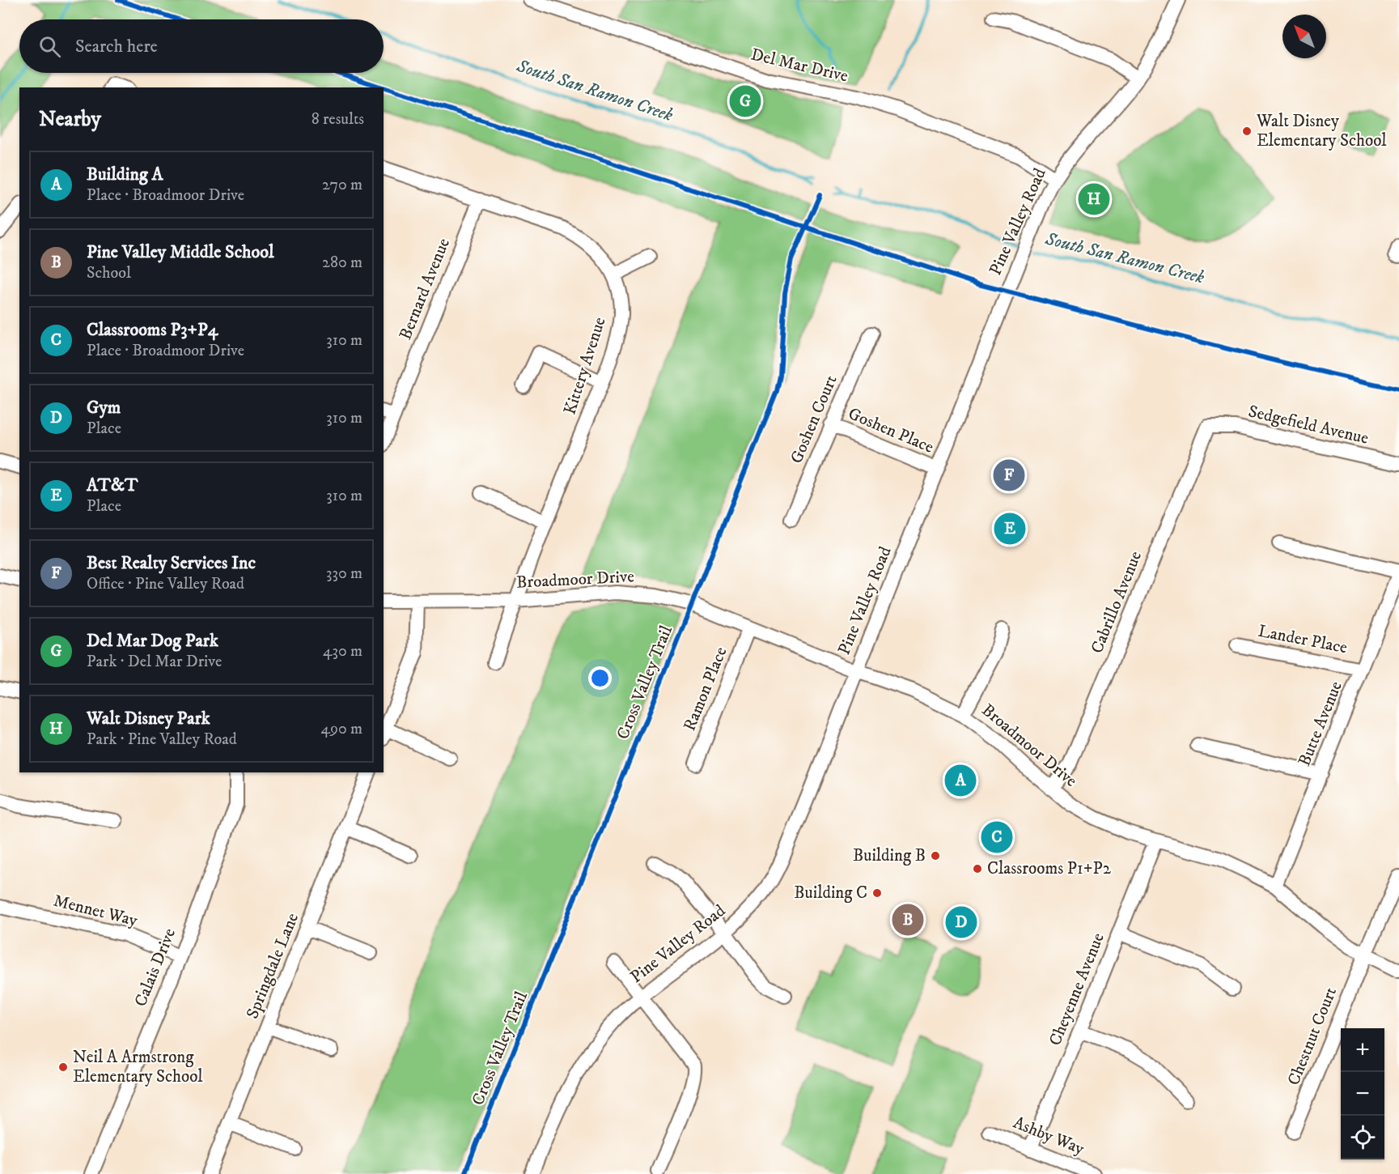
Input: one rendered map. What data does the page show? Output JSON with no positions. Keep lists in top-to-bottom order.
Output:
{
  "streets": {
    "street": [
      "Del Mar Drive",
      "Pine Valley Road",
      "Bernard Avenue",
      "Kittery Avenue",
      "Goshen Court",
      "Sedgefield Avenue",
      "Goshen Place",
      "Broadmoor Drive",
      "Cabrillo Avenue",
      "Lander Place",
      "Ramon Place",
      "Butte Avenue",
      "Mennet Way",
      "Springdale Lane",
      "Calais Drive",
      "Cheyenne Avenue",
      "Chestnut Court",
      "Ashby Way"
    ],
    "cycle path": ["Cross Valley Trail"]
  },
  "crossings": [
    ["Del Mar Drive", "Pine Valley Road"],
    ["Pine Valley Road", "Goshen Place"],
    ["Pine Valley Road", "Broadmoor Drive"],
    ["Bernard Avenue", "Kittery Avenue"],
    ["Kittery Avenue", "Broadmoor Drive"],
    ["Goshen Court", "Goshen Place"],
    ["Sedgefield Avenue", "Cabrillo Avenue"],
    ["Broadmoor Drive", "Cabrillo Avenue"],
    ["Broadmoor Drive", "Ramon Place"],
    ["Broadmoor Drive", "Butte Avenue"],
    ["Broadmoor Drive", "Cheyenne Avenue"],
    ["Broadmoor Drive", "Chestnut Court"],
    ["Lander Place", "Butte Avenue"],
    ["Mennet Way", "Calais Drive"],
    ["Cheyenne Avenue", "Ashby Way"]
  ],
  "water": ["South San Ramon Creek"],
  "places": [
    "Walt Disney Elementary School",
    "Building B",
    "Classrooms P1+P2",
    "Building C",
    "Neil A Armstrong Elementary School"
  ],
  "north": "top left",
  "page": {
    "search": "Search here",
    "pins": [
      "G",
      "H",
      "F",
      "E",
      "A",
      "C",
      "B",
      "D"
    ],
    "heading": ["Nearby", "8 results"],
    "list": [
      {
        "mark": "A",
        "name": "Building A",
        "note": "Place · Broadmoor Drive",
        "value": "270 m"
      },
      {
        "mark": "B",
        "name": "Pine Valley Middle School",
        "note": "School",
        "value": "280 m"
      },
      {
        "mark": "C",
        "name": "Classrooms P3+P4",
        "note": "Place · Broadmoor Drive",
        "value": "310 m"
      },
      {
        "mark": "D",
        "name": "Gym",
        "note": "Place",
        "value": "310 m"
      },
      {
        "mark": "E",
        "name": "AT&T",
        "note": "Place",
        "value": "310 m"
      },
      {
        "mark": "F",
        "name": "Best Realty Services Inc",
        "note": "Office · Pine Valley Road",
        "value": "330 m"
      },
      {
        "mark": "G",
        "name": "Del Mar Dog Park",
        "note": "Park · Del Mar Drive",
        "value": "430 m"
      },
      {
        "mark": "H",
        "name": "Walt Disney Park",
        "note": "Park · Pine Valley Road",
        "value": "490 m"
      }
    ],
    "map_buttons": ["+", "−"]
  }
}
